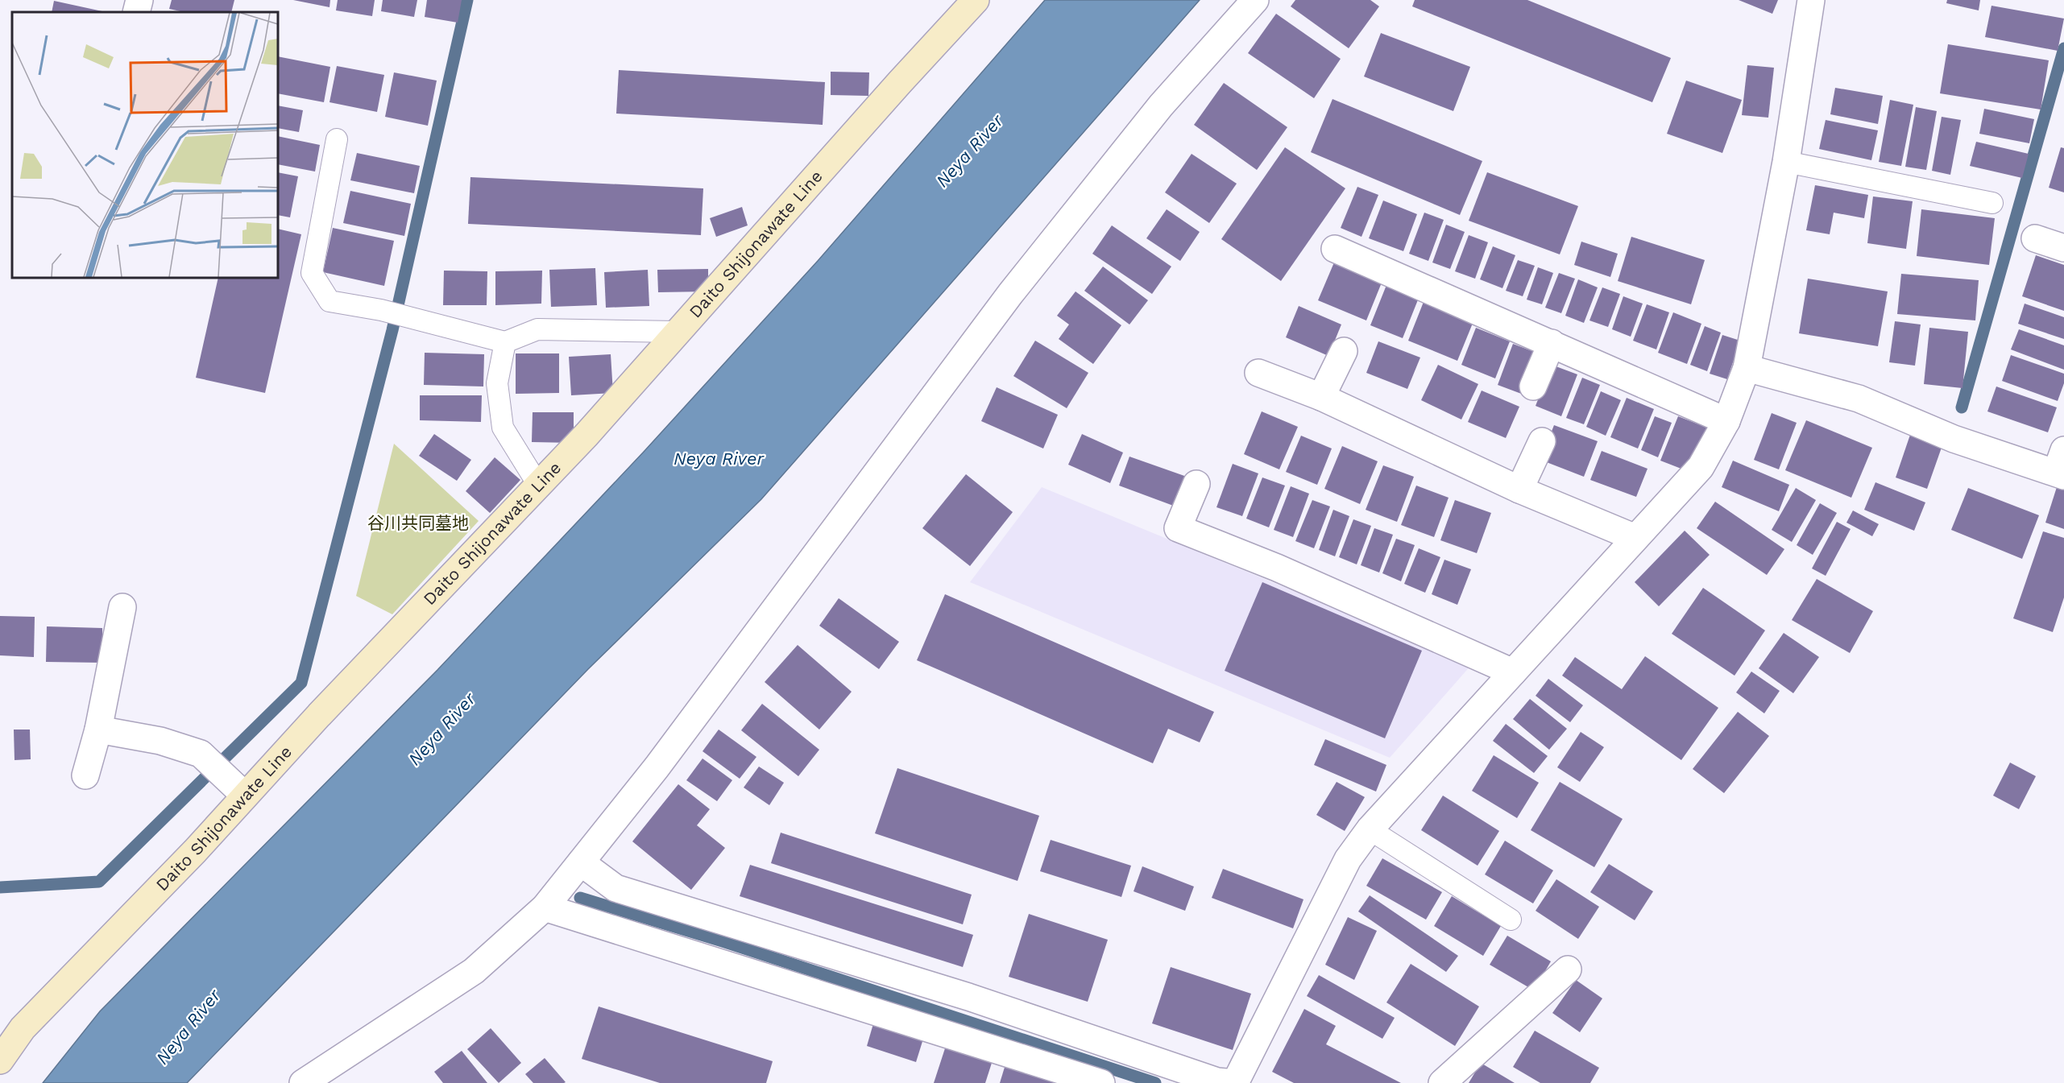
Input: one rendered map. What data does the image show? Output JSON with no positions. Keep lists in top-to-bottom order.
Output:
{
  "streets": {
    "main road": ["Daito Shijonawate Line"]
  },
  "water": ["Neya River"],
  "parks": ["谷川共同墓地"]
}
